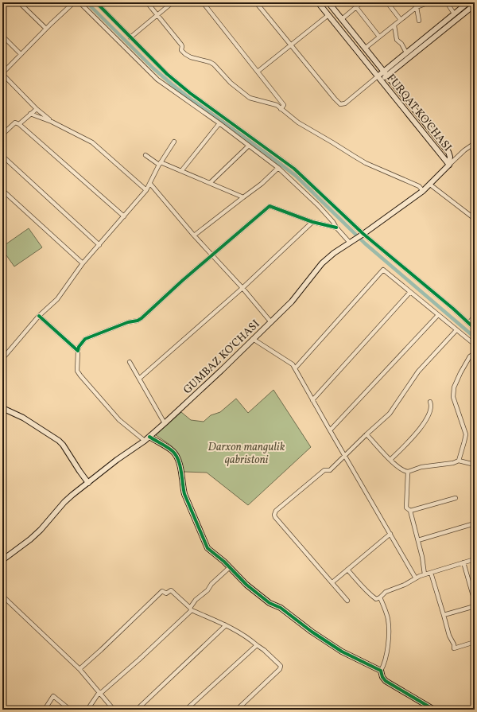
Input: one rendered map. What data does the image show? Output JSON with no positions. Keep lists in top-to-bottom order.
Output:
{
  "streets": {
    "main road": ["FURQAT KO'CHASI", "GUMBAZ KO'CHASI"]
  },
  "crossings": [
    ["FURQAT KO'CHASI", "GUMBAZ KO'CHASI"]
  ],
  "parks": ["Darxon mangulik qabristoni"]
}
